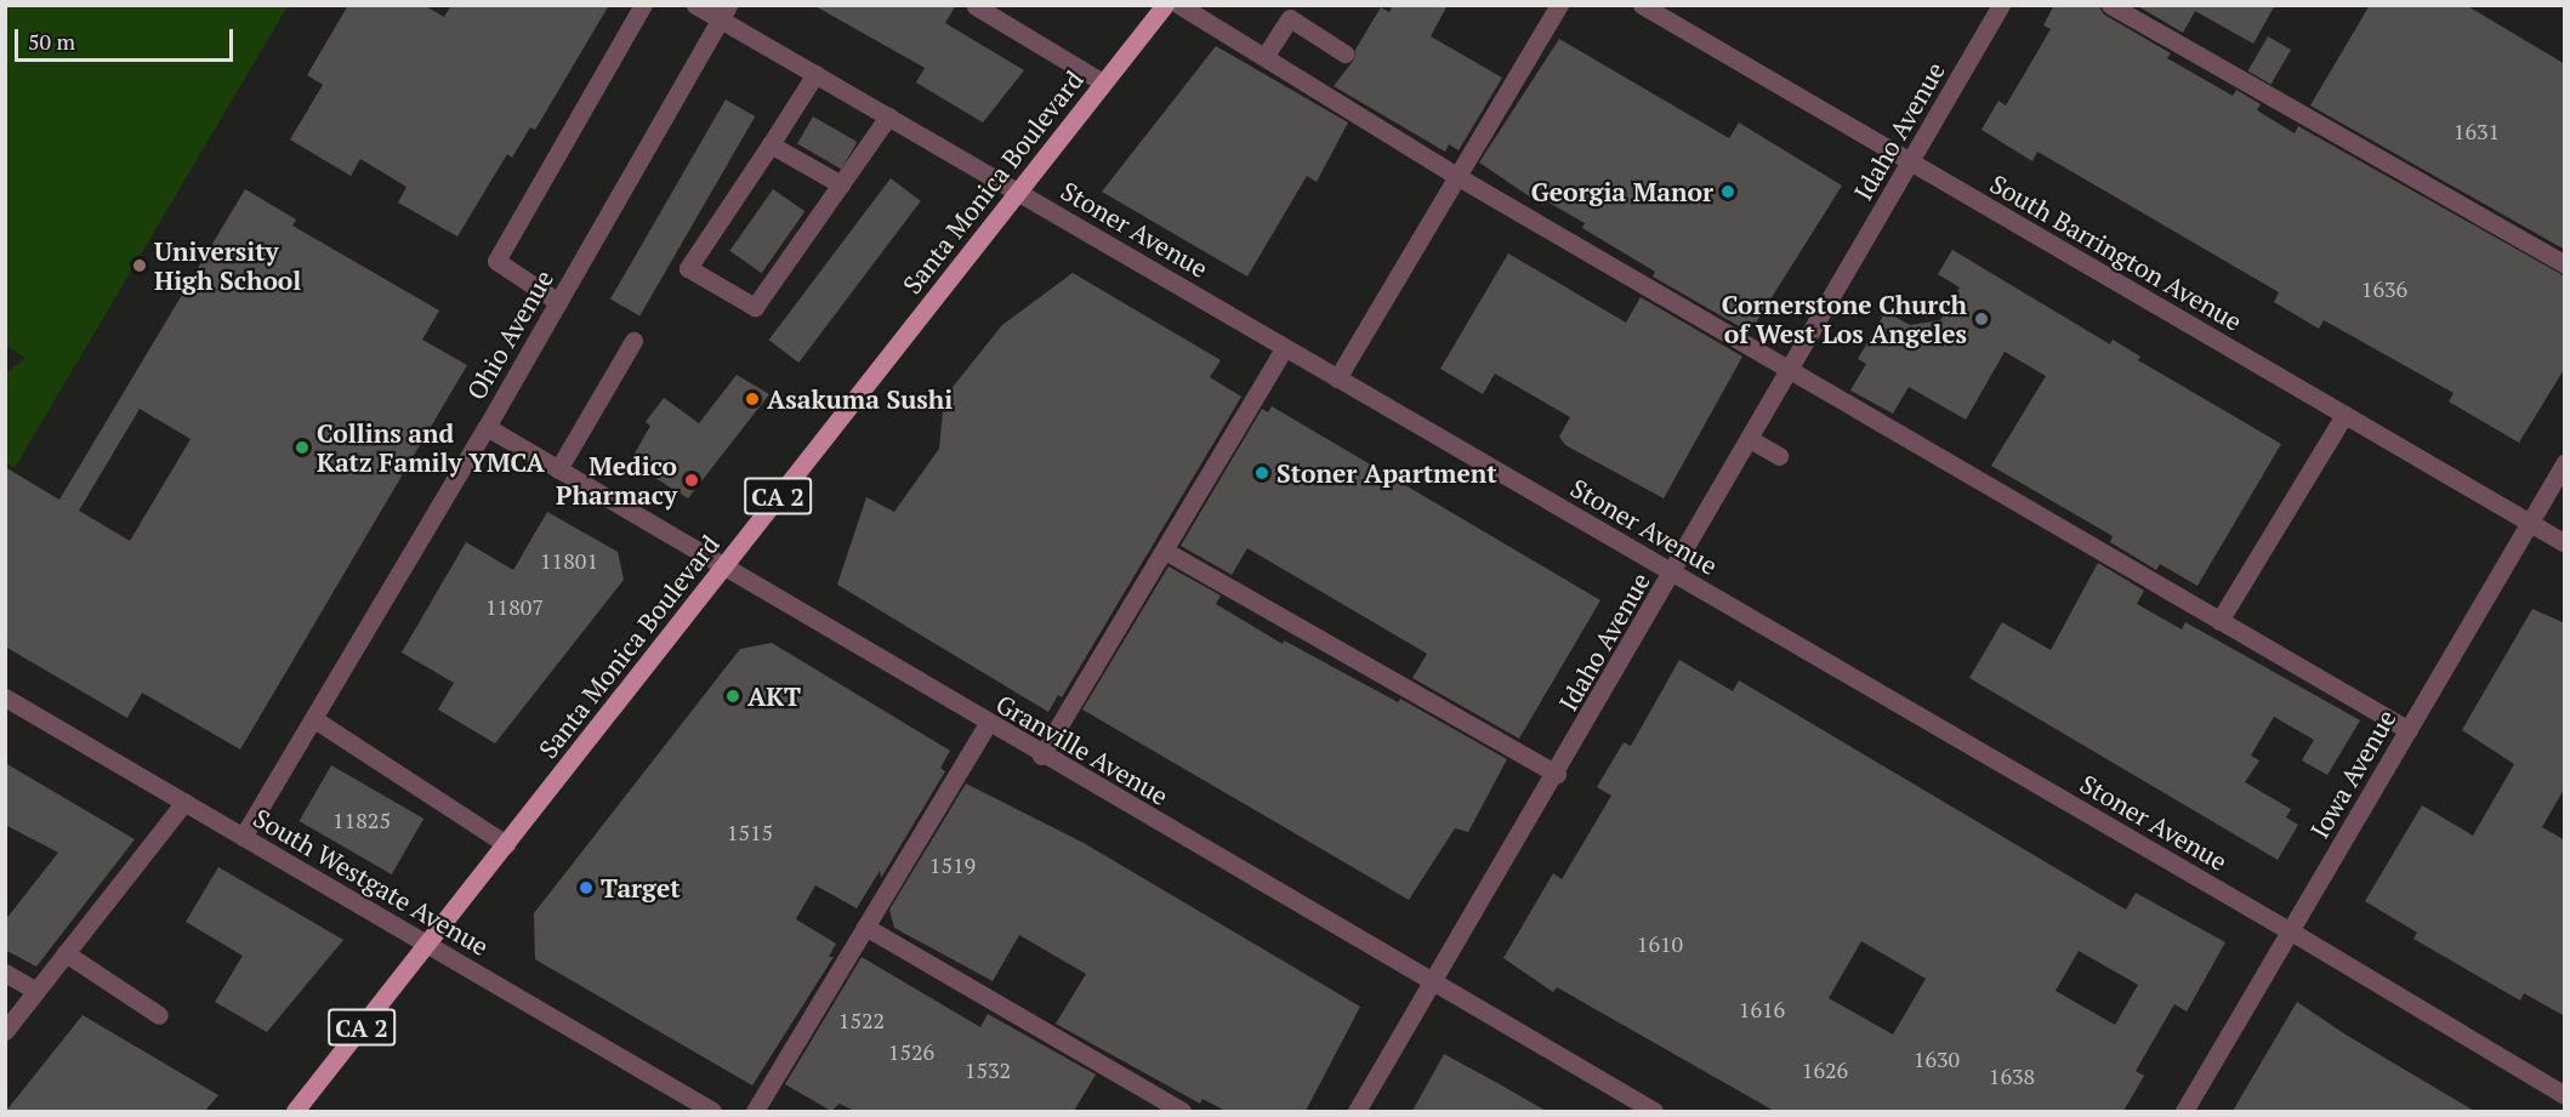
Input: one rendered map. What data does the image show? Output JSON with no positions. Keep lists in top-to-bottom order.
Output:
{
  "streets": {
    "main road": ["Santa Monica Boulevard", "CA 2"],
    "street": [
      "Idaho Avenue",
      "Stoner Avenue",
      "South Barrington Avenue",
      "Ohio Avenue",
      "Granville Avenue",
      "Iowa Avenue",
      "South Westgate Avenue"
    ]
  },
  "crossings": [
    ["Idaho Avenue", "Stoner Avenue"],
    ["Idaho Avenue", "South Barrington Avenue"],
    ["Idaho Avenue", "Granville Avenue"],
    ["Santa Monica Boulevard", "Stoner Avenue"],
    ["Santa Monica Boulevard", "Granville Avenue"],
    ["Santa Monica Boulevard", "South Westgate Avenue"],
    ["Stoner Avenue", "Ohio Avenue"],
    ["Stoner Avenue", "Iowa Avenue"],
    ["South Barrington Avenue", "Iowa Avenue"],
    ["Ohio Avenue", "Granville Avenue"],
    ["Ohio Avenue", "South Westgate Avenue"]
  ],
  "places": [
    "Georgia Manor",
    "University High School",
    "Cornerstone Church of West Los Angeles",
    "Asakuma Sushi",
    "Collins and Katz Family YMCA",
    "Stoner Apartment",
    "Medico Pharmacy",
    "AKT",
    "Target"
  ],
  "house_numbers": [
    "1631",
    "1636",
    "11801",
    "11807",
    "11825",
    "1515",
    "1519",
    "1610",
    "1616",
    "1522",
    "1526",
    "1630",
    "1532",
    "1626",
    "1638"
  ],
  "scale_bar": "50 m"
}
